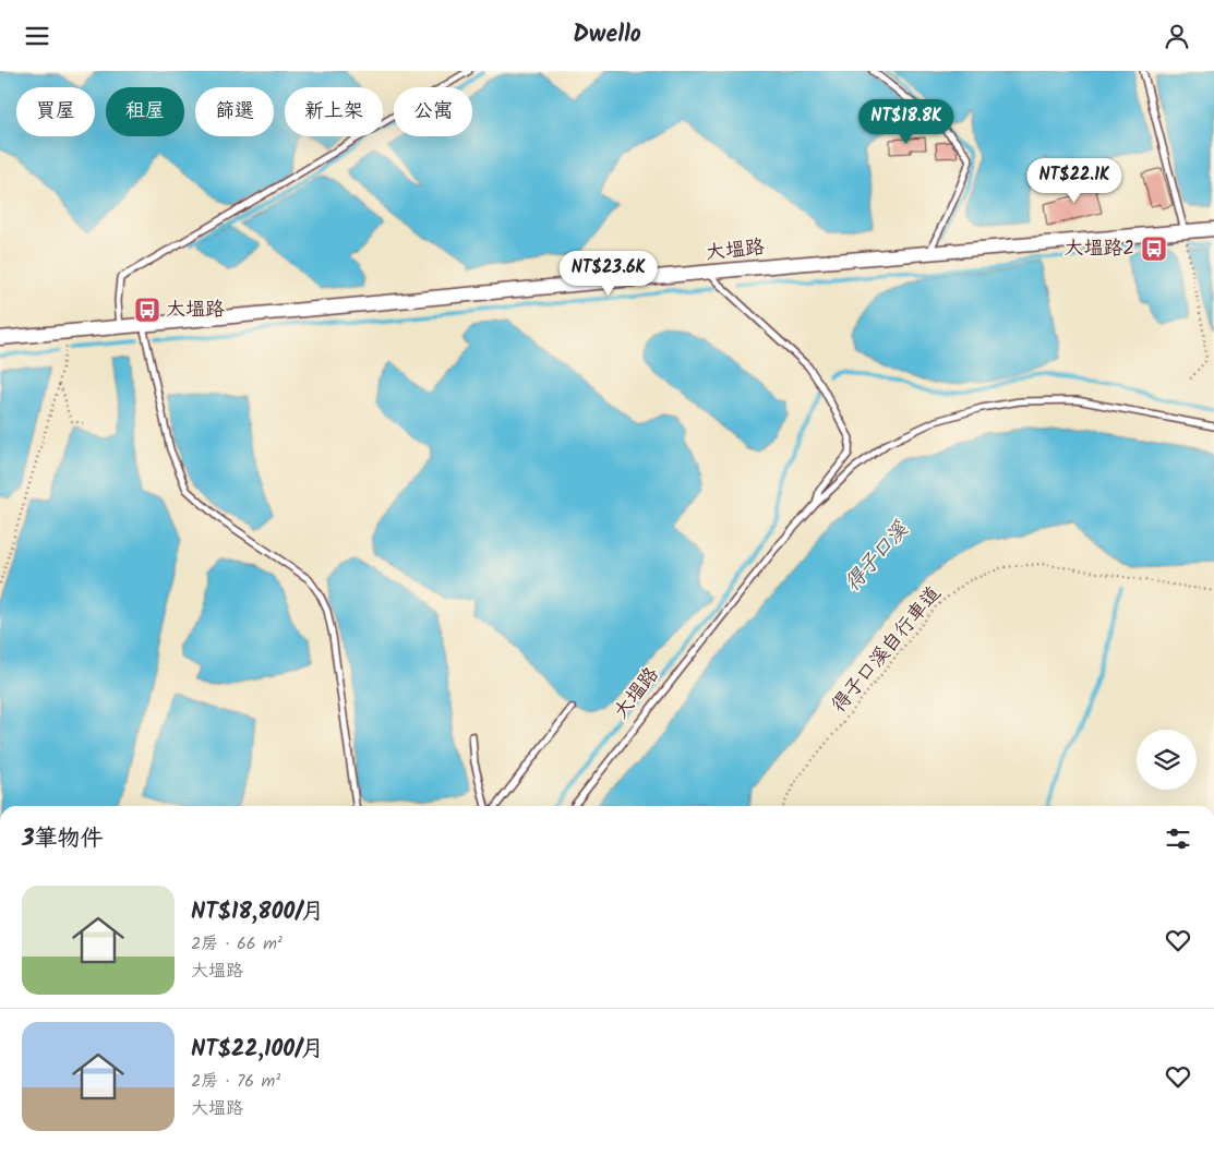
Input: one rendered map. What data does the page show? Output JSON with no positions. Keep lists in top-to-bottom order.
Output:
{
  "streets": {
    "street": ["大塭路"],
    "path": ["得子口溪自行車道"]
  },
  "water": ["得子口溪"],
  "places": {
    "bus stop": ["大塭路2", "大塭路"]
  },
  "page": {
    "header": "Dwello",
    "chip": [
      "買屋",
      "租屋",
      "篩選",
      "新上架",
      "公寓"
    ],
    "price": ["NT$18.8K", "NT$22.1K", "NT$23.6K"],
    "heading": "3筆物件",
    "list": [
      {
        "name": "NT$18,800/月",
        "note": "2房 · 66 m² · 大塭路"
      },
      {
        "name": "NT$22,100/月",
        "note": "2房 · 76 m² · 大塭路"
      }
    ]
  }
}
